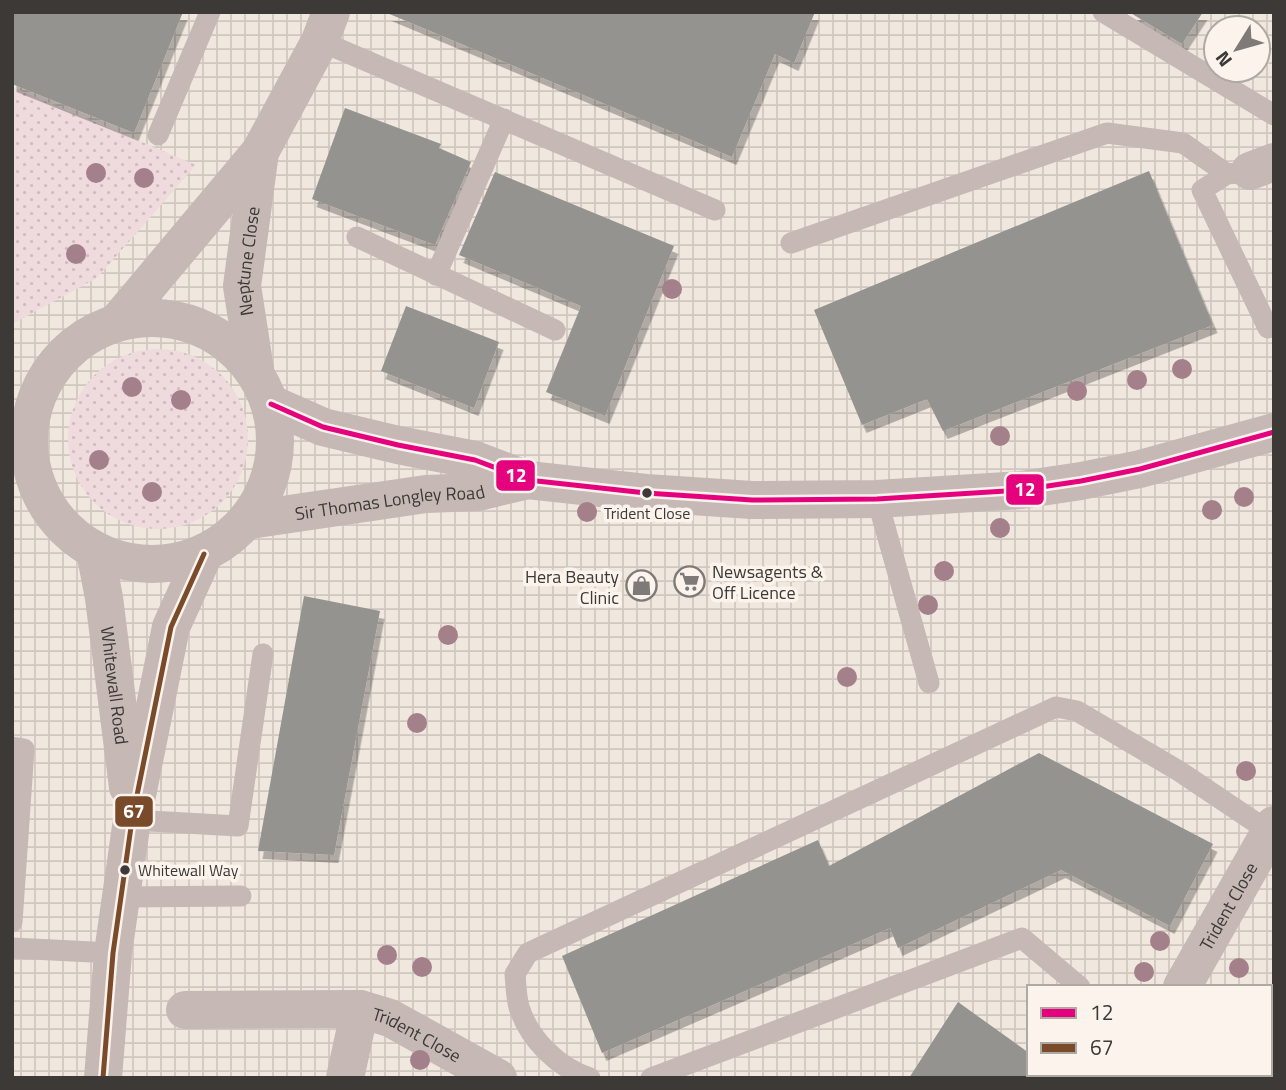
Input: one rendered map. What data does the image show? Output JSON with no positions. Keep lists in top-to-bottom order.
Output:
{
  "streets": {
    "street": [
      "Neptune Close",
      "Sir Thomas Longley Road",
      "Whitewall Road",
      "Trident Close"
    ]
  },
  "crossings": [
    ["Neptune Close", "Sir Thomas Longley Road"],
    ["Neptune Close", "Whitewall Road"],
    ["Sir Thomas Longley Road", "Whitewall Road"]
  ],
  "places": {
    "other": ["Trident Close", "Whitewall Way"],
    "supermarket": ["Newsagents & Off Licence"],
    "shop": ["Hera Beauty Clinic"]
  },
  "lines": ["transit line 12", "transit line 67"],
  "legend": ["12", "67"],
  "north": "bottom left"
}
